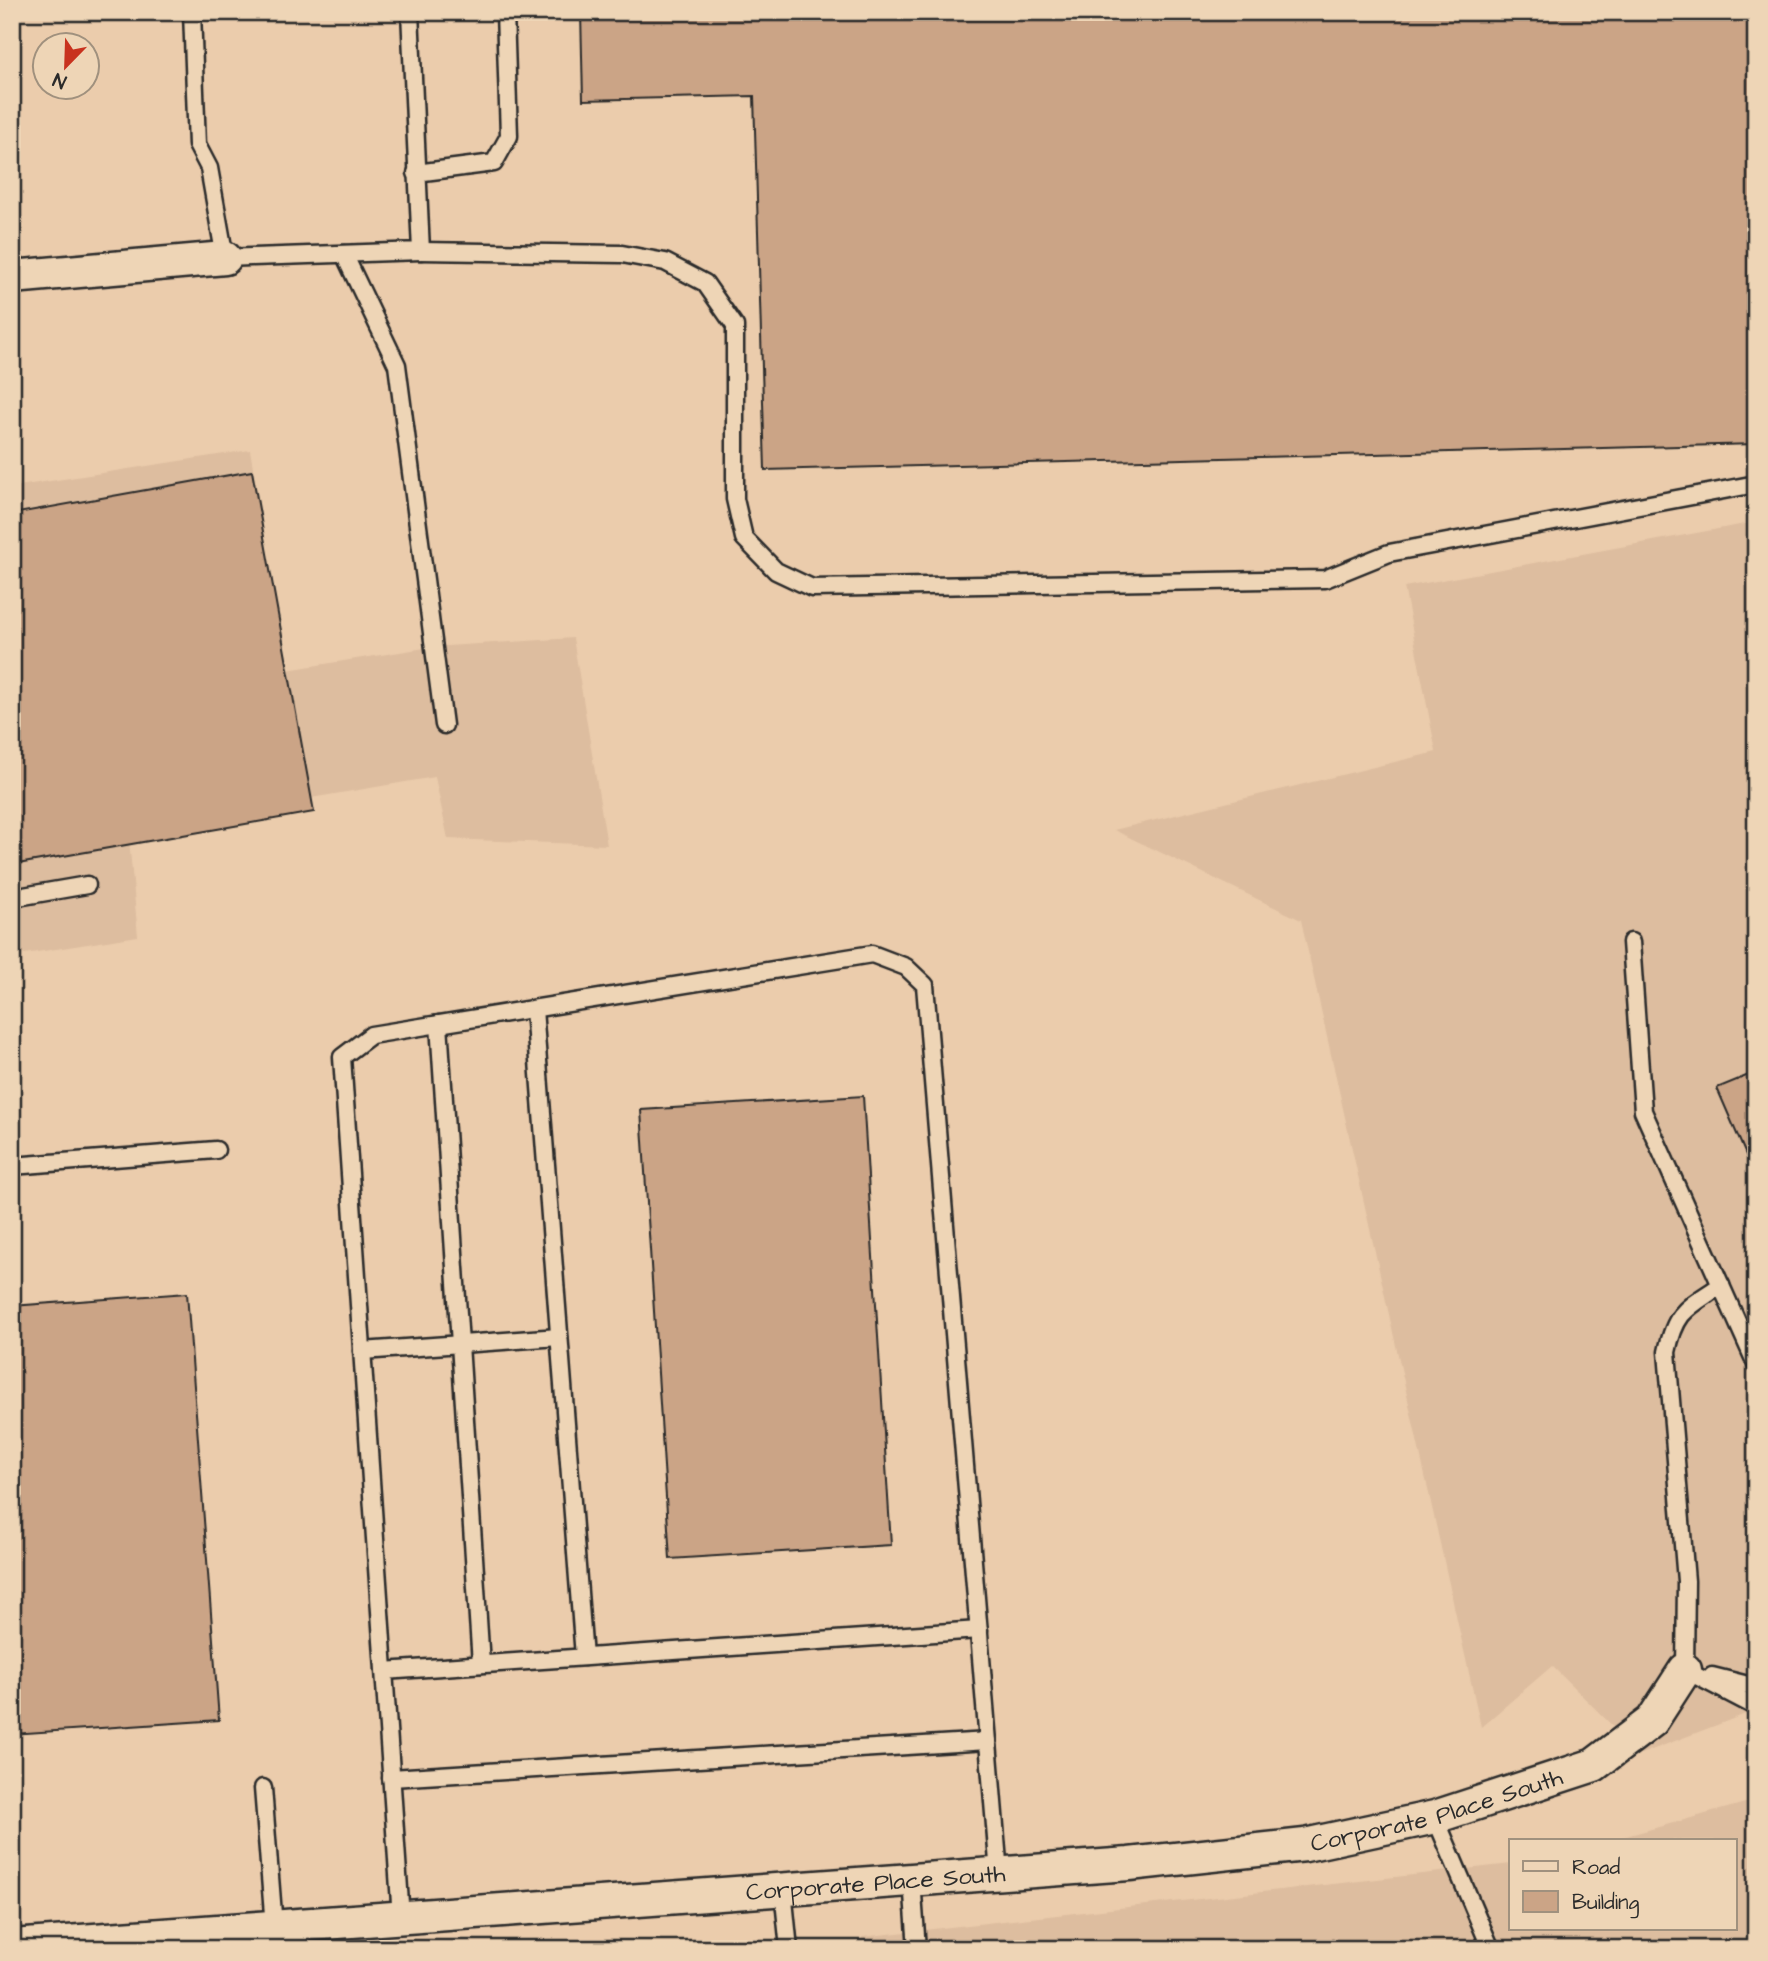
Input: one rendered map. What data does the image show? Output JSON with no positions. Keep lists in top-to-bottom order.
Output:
{
  "streets": {
    "street": ["Corporate Place South"]
  },
  "legend": ["Road", "Building"],
  "north": "bottom left"
}
